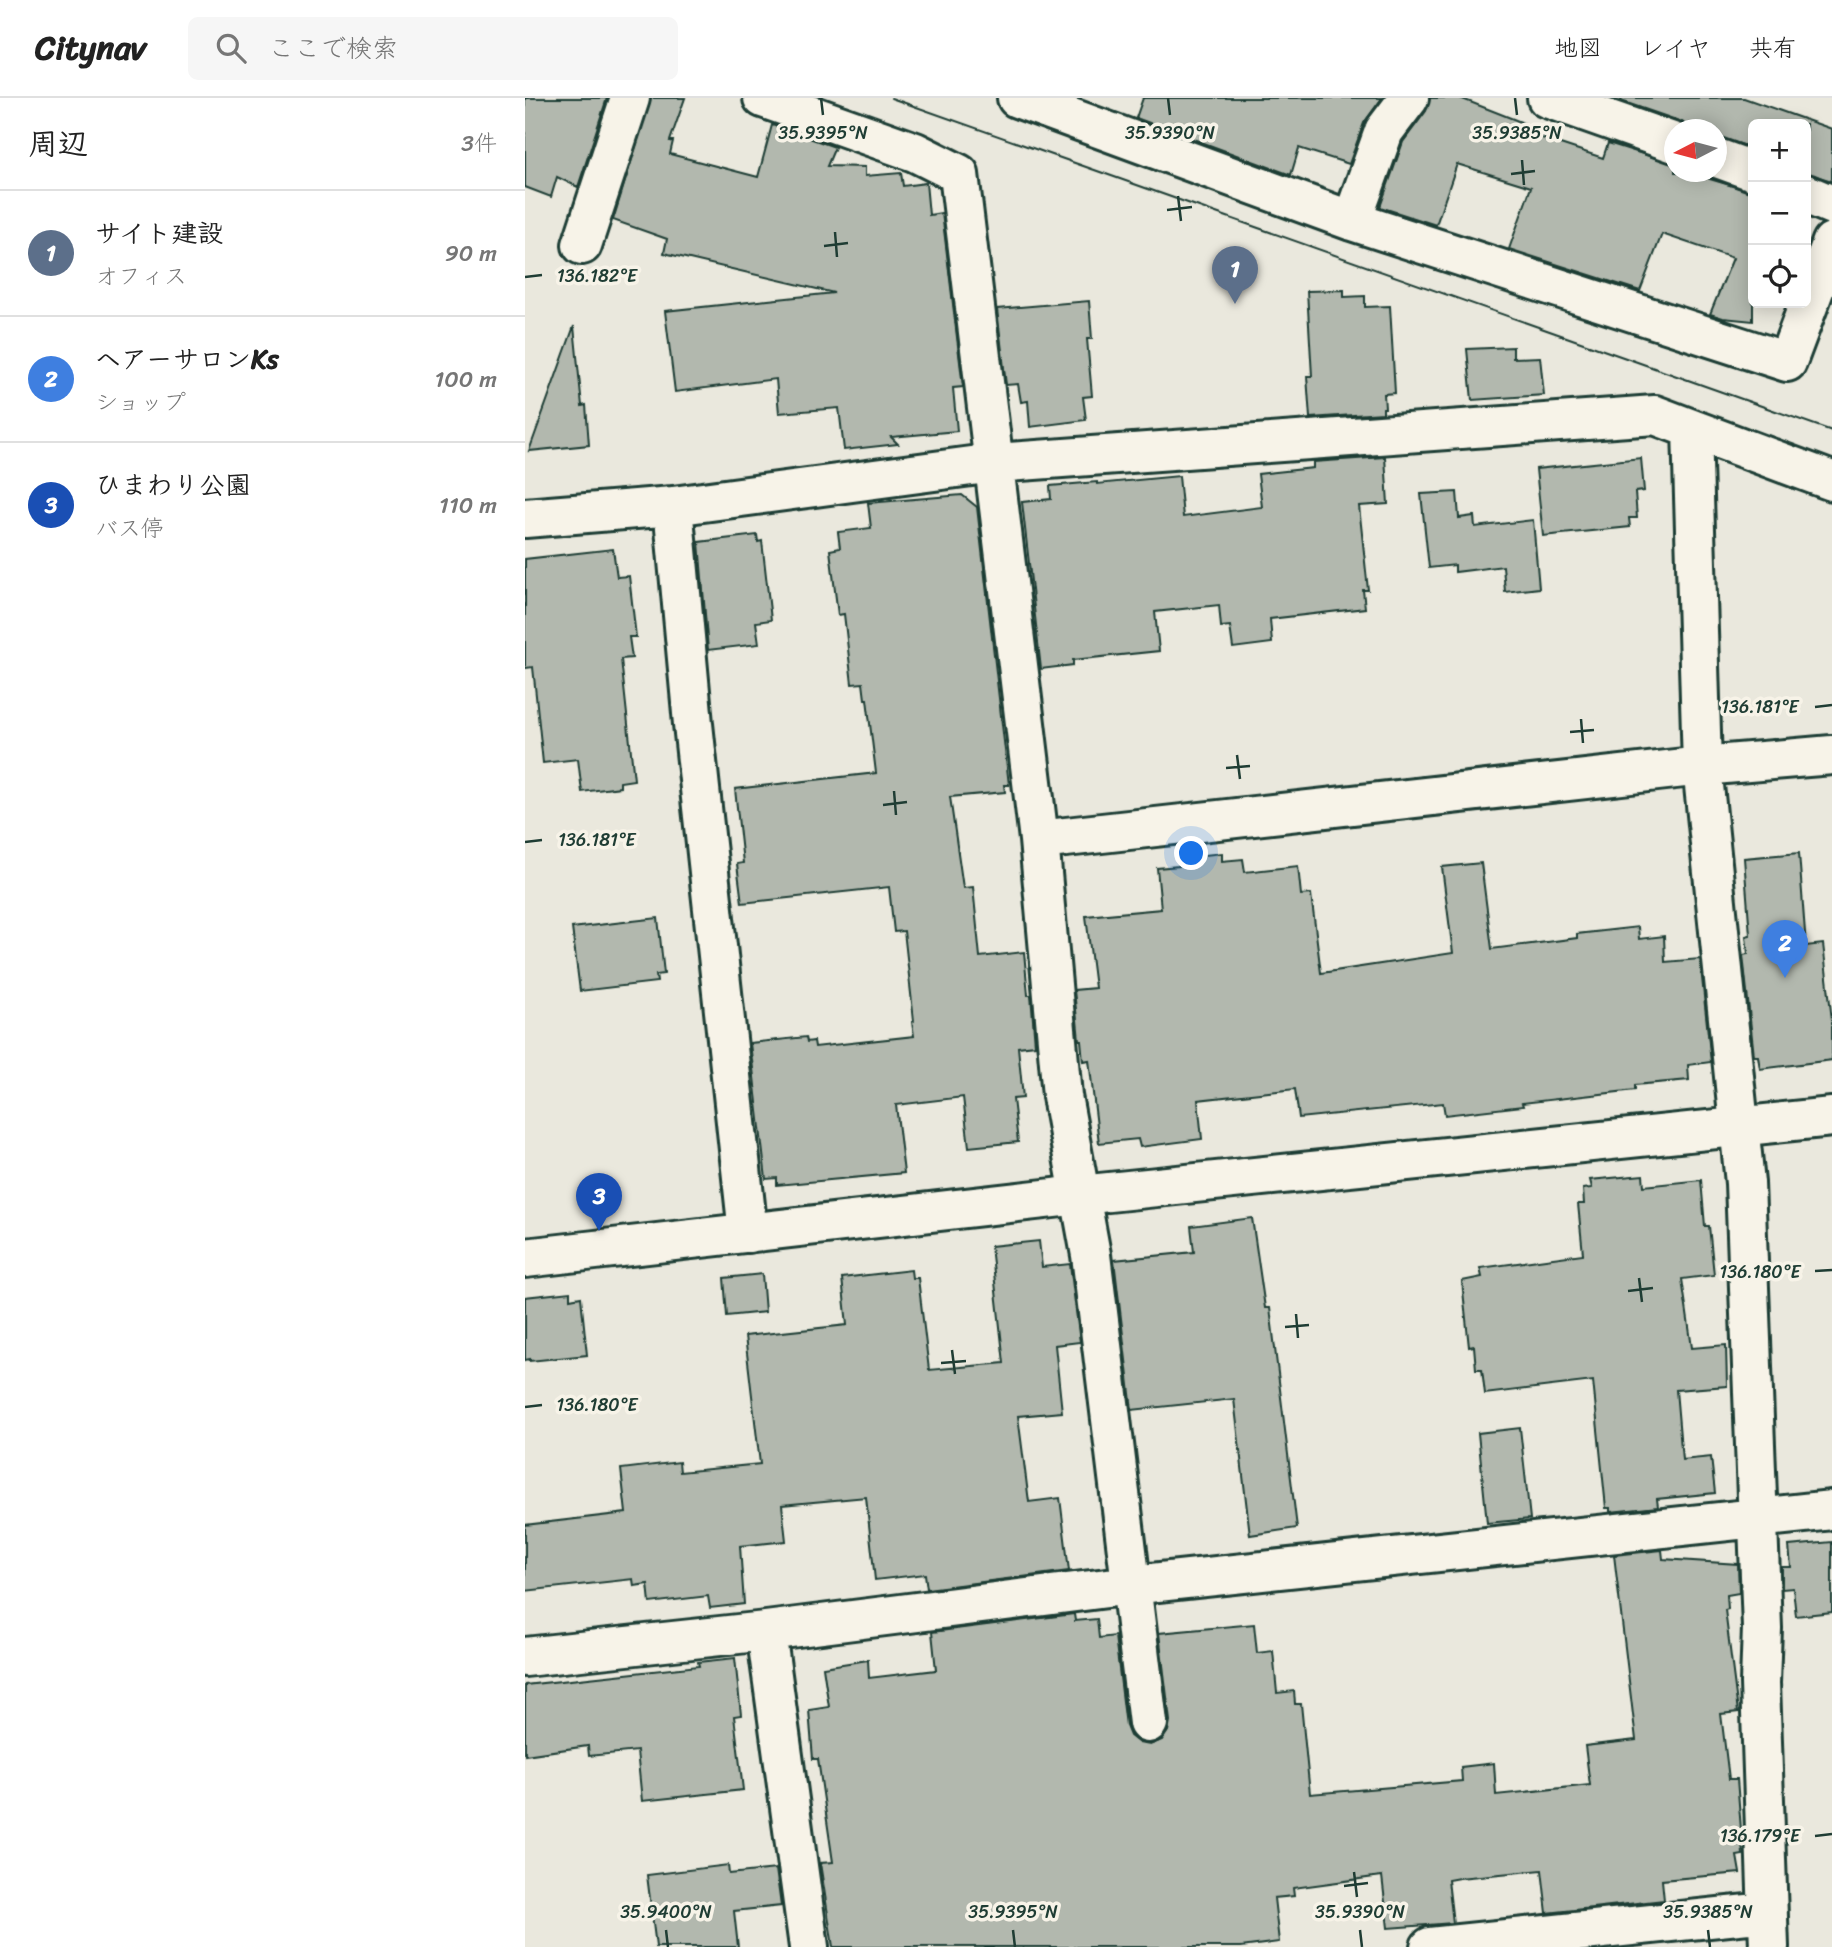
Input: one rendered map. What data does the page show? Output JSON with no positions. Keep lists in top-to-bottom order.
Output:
{
  "north": "left",
  "page": {
    "header": "Citynav",
    "search": "ここで検索",
    "nav": ["地図", "レイヤ", "共有"],
    "heading": ["周辺", "3件"],
    "map_buttons": ["+", "−"],
    "list": [
      {
        "mark": "1",
        "name": "サイト建設",
        "note": "オフィス",
        "value": "90 m"
      },
      {
        "mark": "2",
        "name": "ヘアーサロンKs",
        "note": "ショップ",
        "value": "100 m"
      },
      {
        "mark": "3",
        "name": "ひまわり公園",
        "note": "バス停",
        "value": "110 m"
      }
    ],
    "pins": ["1", "2", "3"]
  },
  "coordinates": [
    "35.9395°N",
    "35.9390°N",
    "35.9385°N",
    "136.182°E",
    "136.181°E",
    "136.180°E",
    "136.179°E",
    "35.9400°N"
  ]
}
